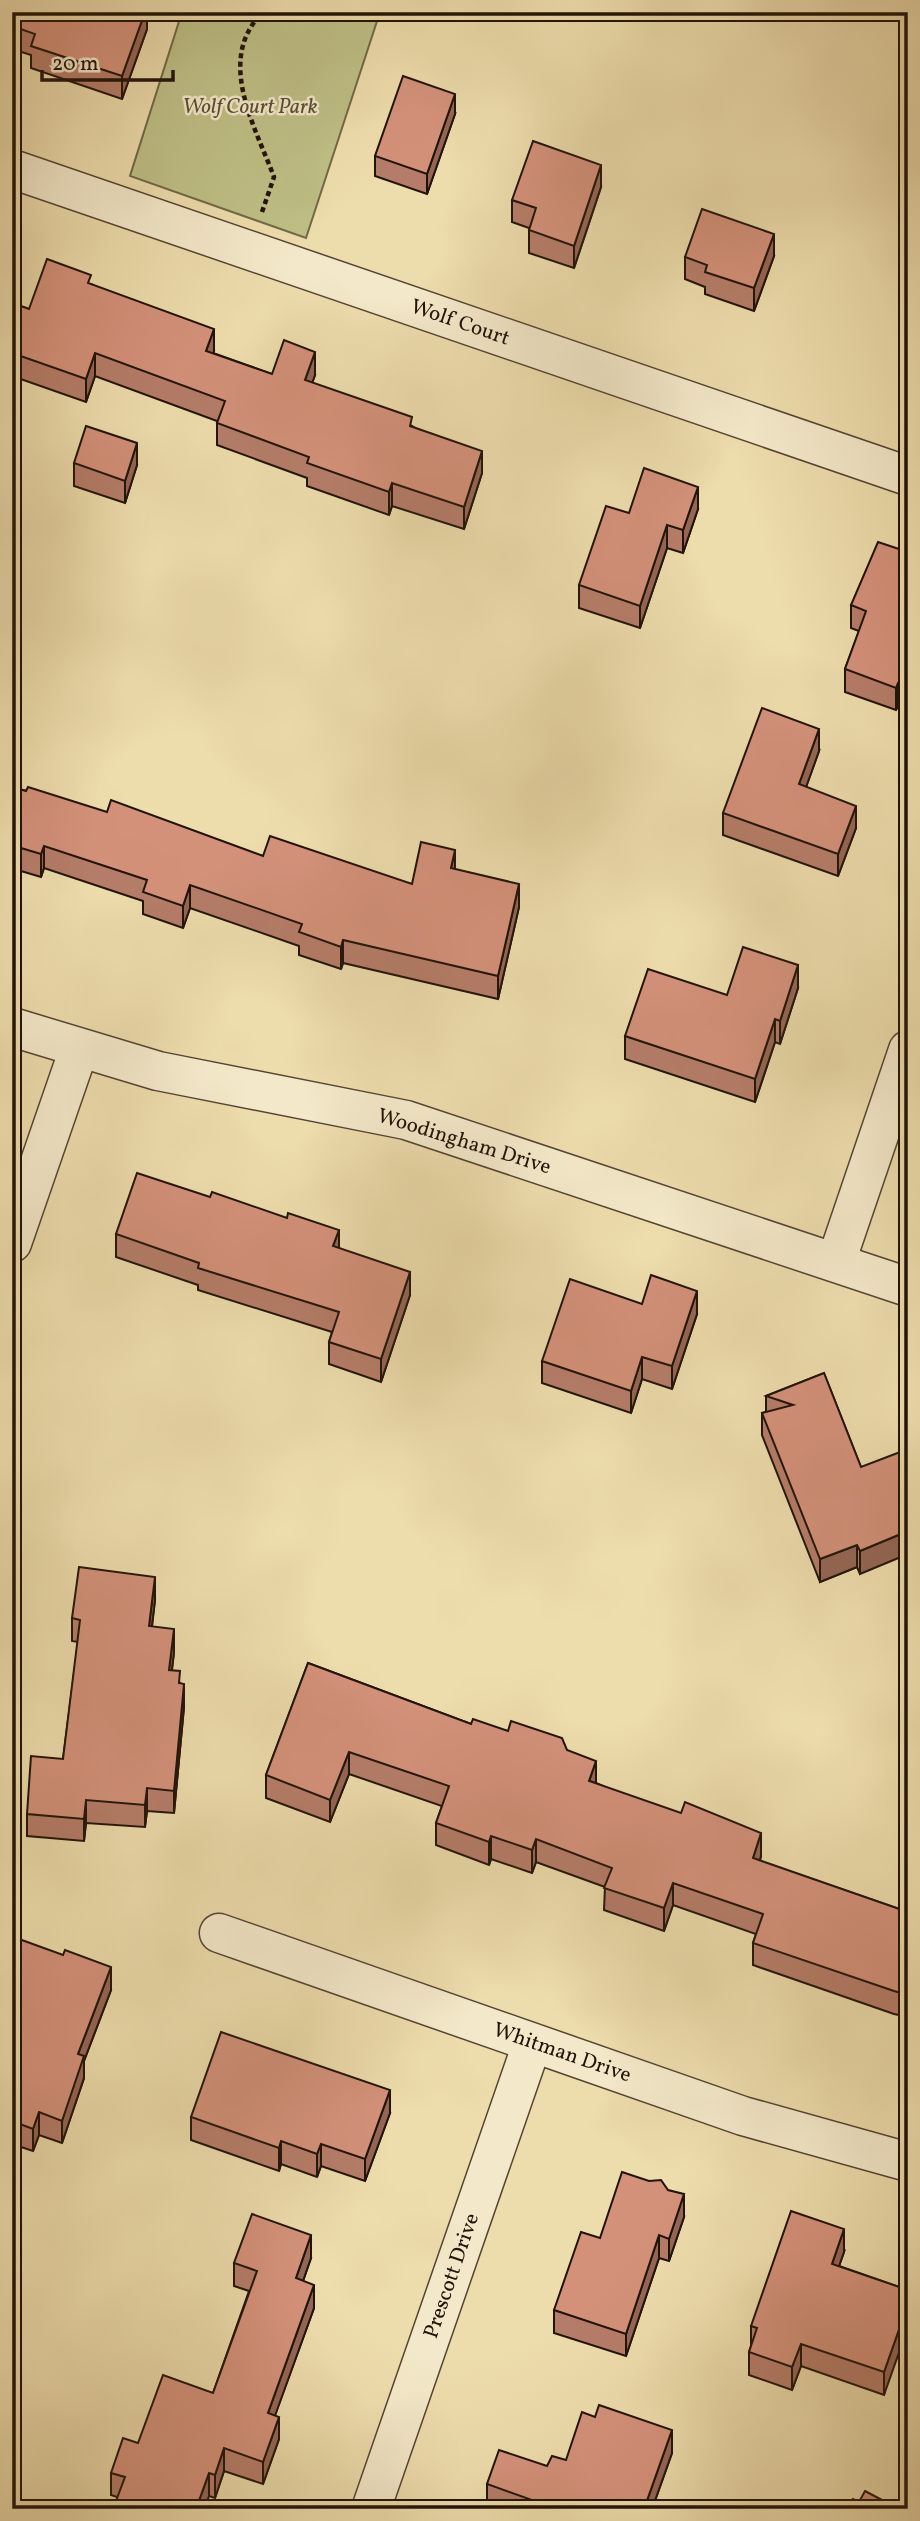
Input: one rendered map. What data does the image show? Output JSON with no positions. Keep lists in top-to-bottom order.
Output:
{
  "streets": {
    "street": [
      "Wolf Court",
      "Woodingham Drive",
      "Whitman Drive",
      "Prescott Drive"
    ]
  },
  "crossings": [
    ["Whitman Drive", "Prescott Drive"]
  ],
  "parks": ["Wolf Court Park"],
  "scale_bar": "20 m"
}
